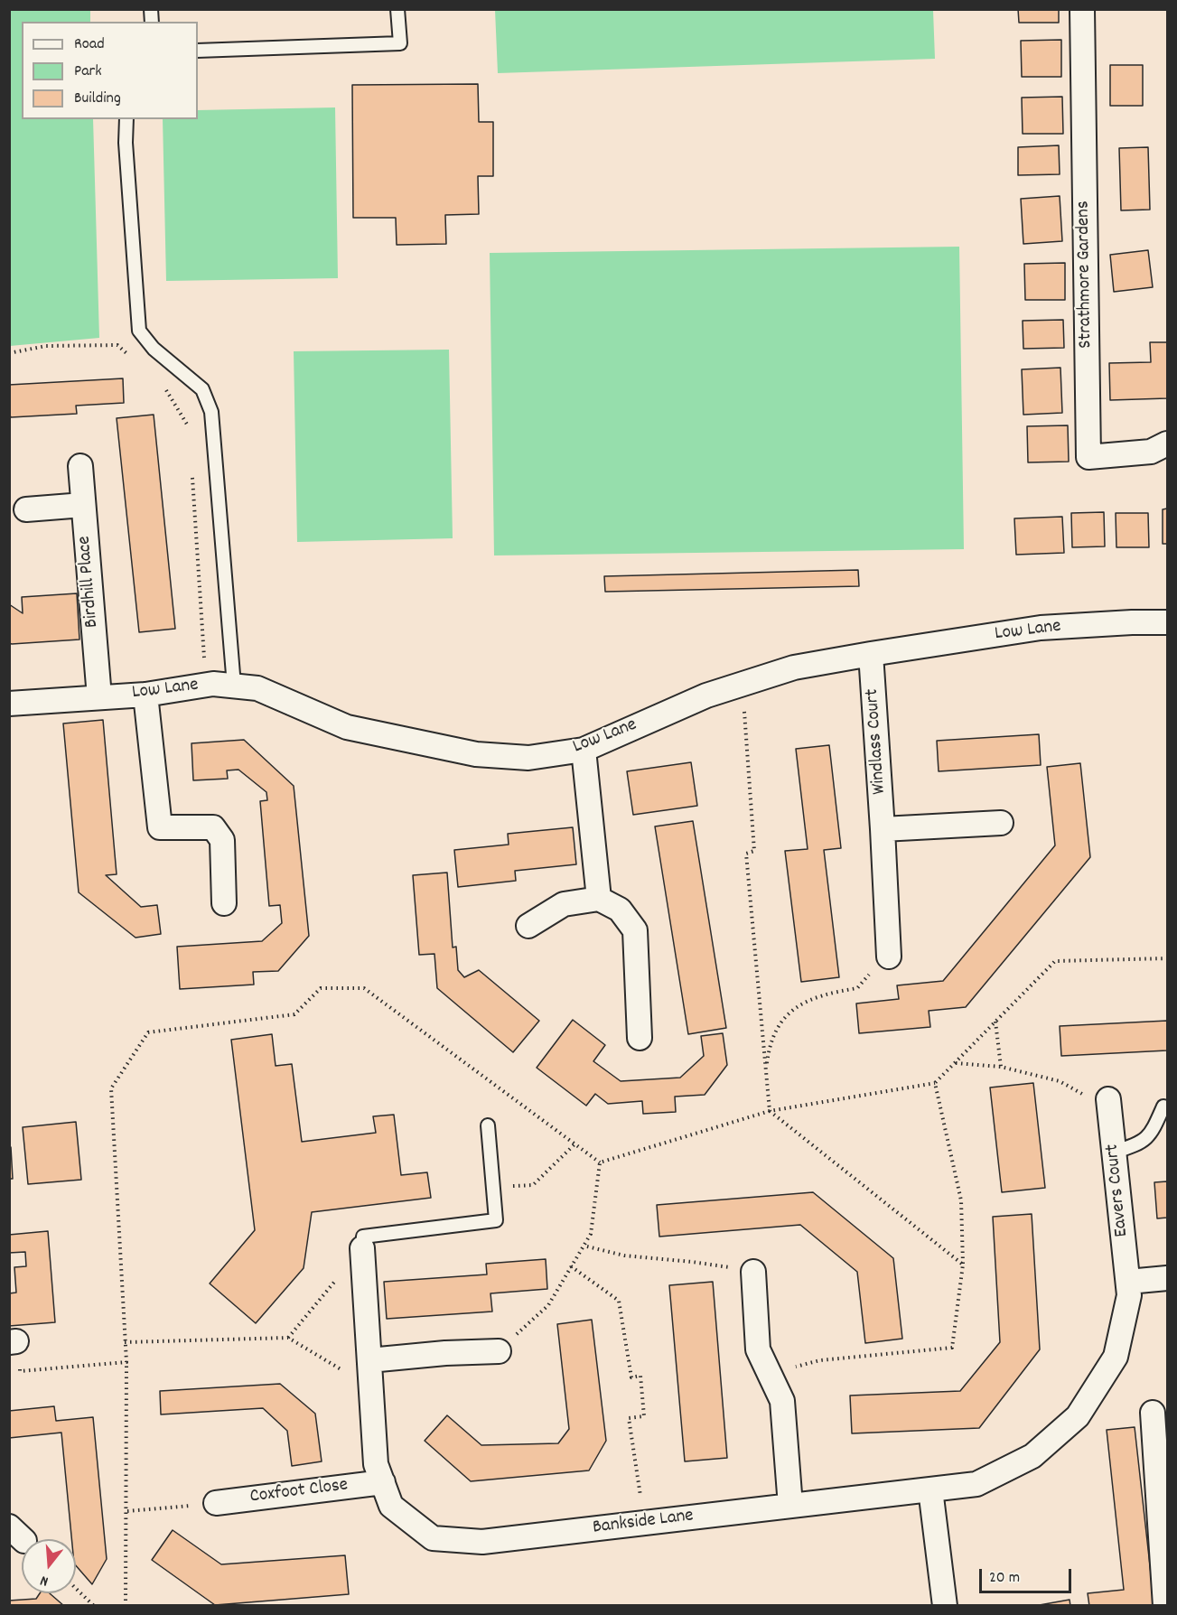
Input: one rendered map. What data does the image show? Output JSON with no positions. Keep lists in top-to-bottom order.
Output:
{
  "streets": {
    "street": [
      "Strathmore Gardens",
      "Birdhill Place",
      "Low Lane",
      "Windlass Court",
      "Eavers Court",
      "Coxfoot Close",
      "Bankside Lane"
    ]
  },
  "crossings": [
    ["Birdhill Place", "Low Lane"],
    ["Low Lane", "Windlass Court"],
    ["Eavers Court", "Bankside Lane"],
    ["Coxfoot Close", "Bankside Lane"]
  ],
  "legend": ["Road", "Park", "Building"],
  "scale_bar": "20 m",
  "north": "bottom"
}
